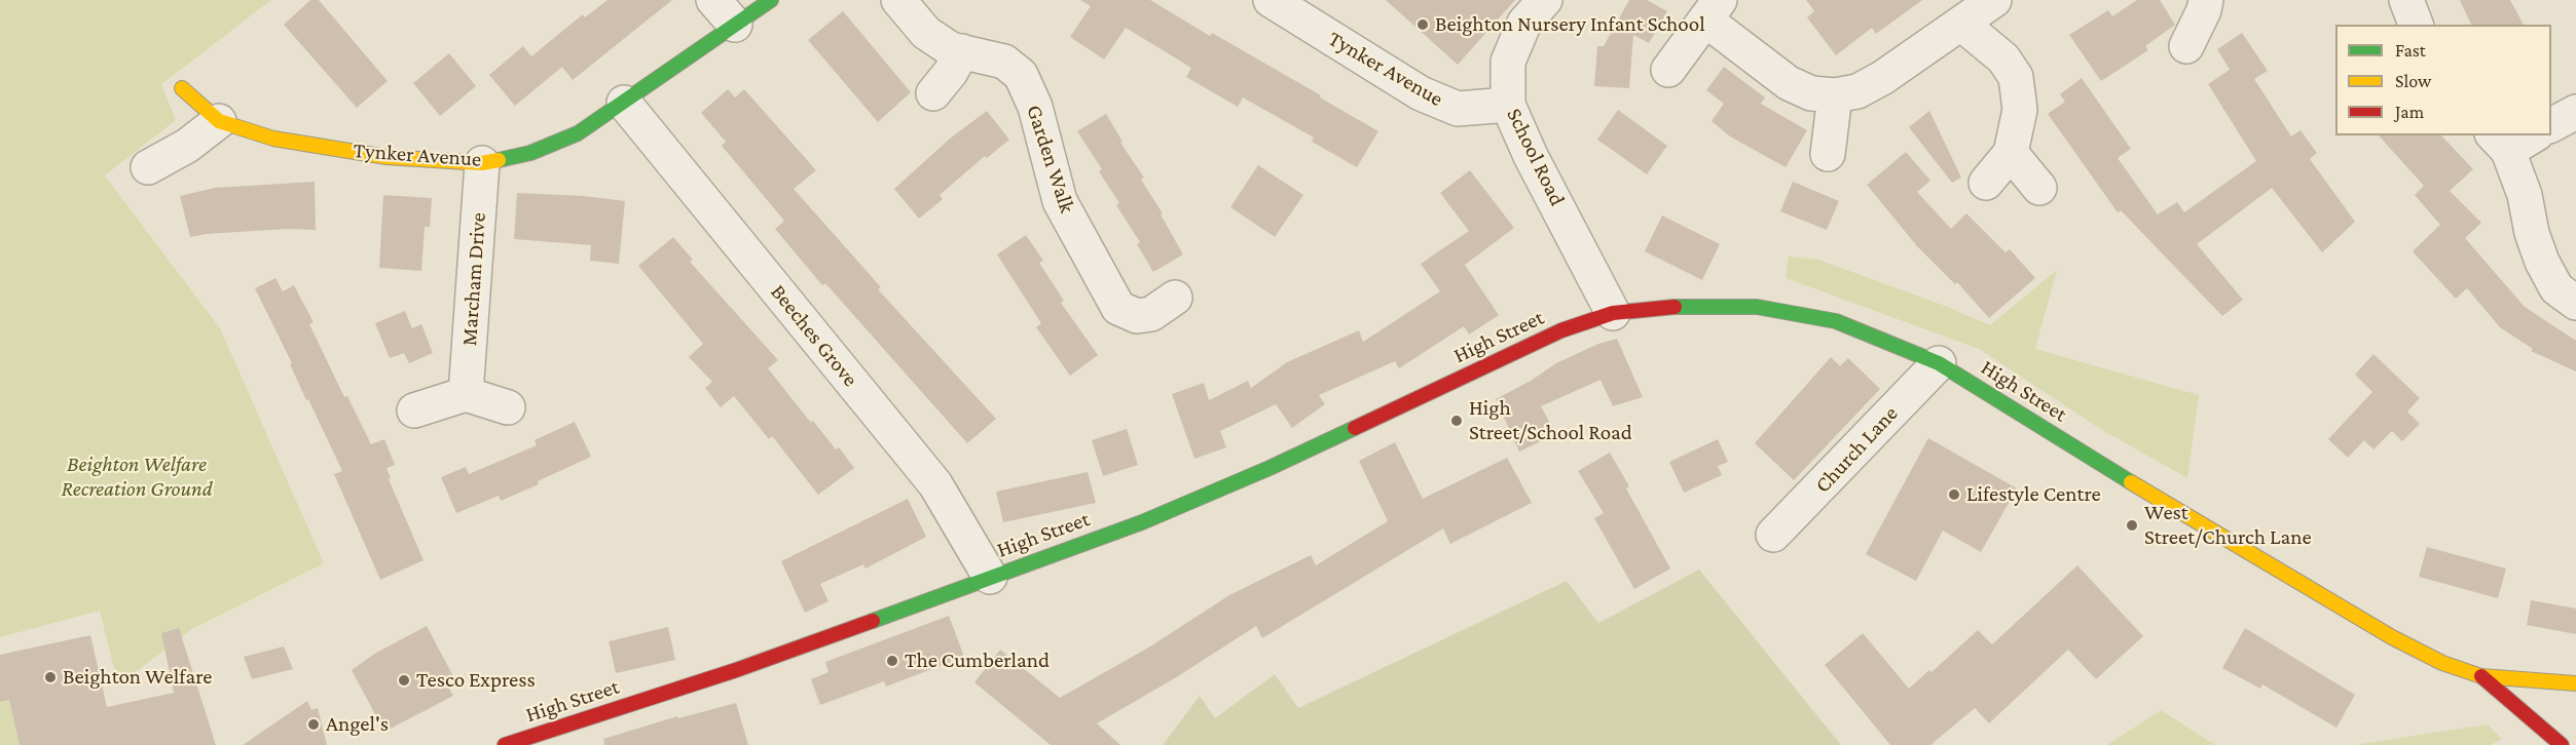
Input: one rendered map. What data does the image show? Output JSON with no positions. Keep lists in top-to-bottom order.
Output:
{
  "streets": {
    "street": [
      "Tynker Avenue",
      "School Road",
      "Garden Walk",
      "Marcham Drive",
      "Beeches Grove",
      "High Street",
      "Church Lane"
    ]
  },
  "crossings": [
    ["Tynker Avenue", "School Road"],
    ["Tynker Avenue", "Marcham Drive"],
    ["Tynker Avenue", "Beeches Grove"],
    ["School Road", "High Street"],
    ["Beeches Grove", "High Street"],
    ["High Street", "Church Lane"]
  ],
  "parks": ["Beighton Welfare Recreation Ground"],
  "places": [
    "Beighton Nursery Infant School",
    "High Street/School Road",
    "Lifestyle Centre",
    "West Street/Church Lane",
    "The Cumberland",
    "Beighton Welfare",
    "Tesco Express",
    "Angel's"
  ],
  "legend": ["Fast", "Slow", "Jam"]
}
